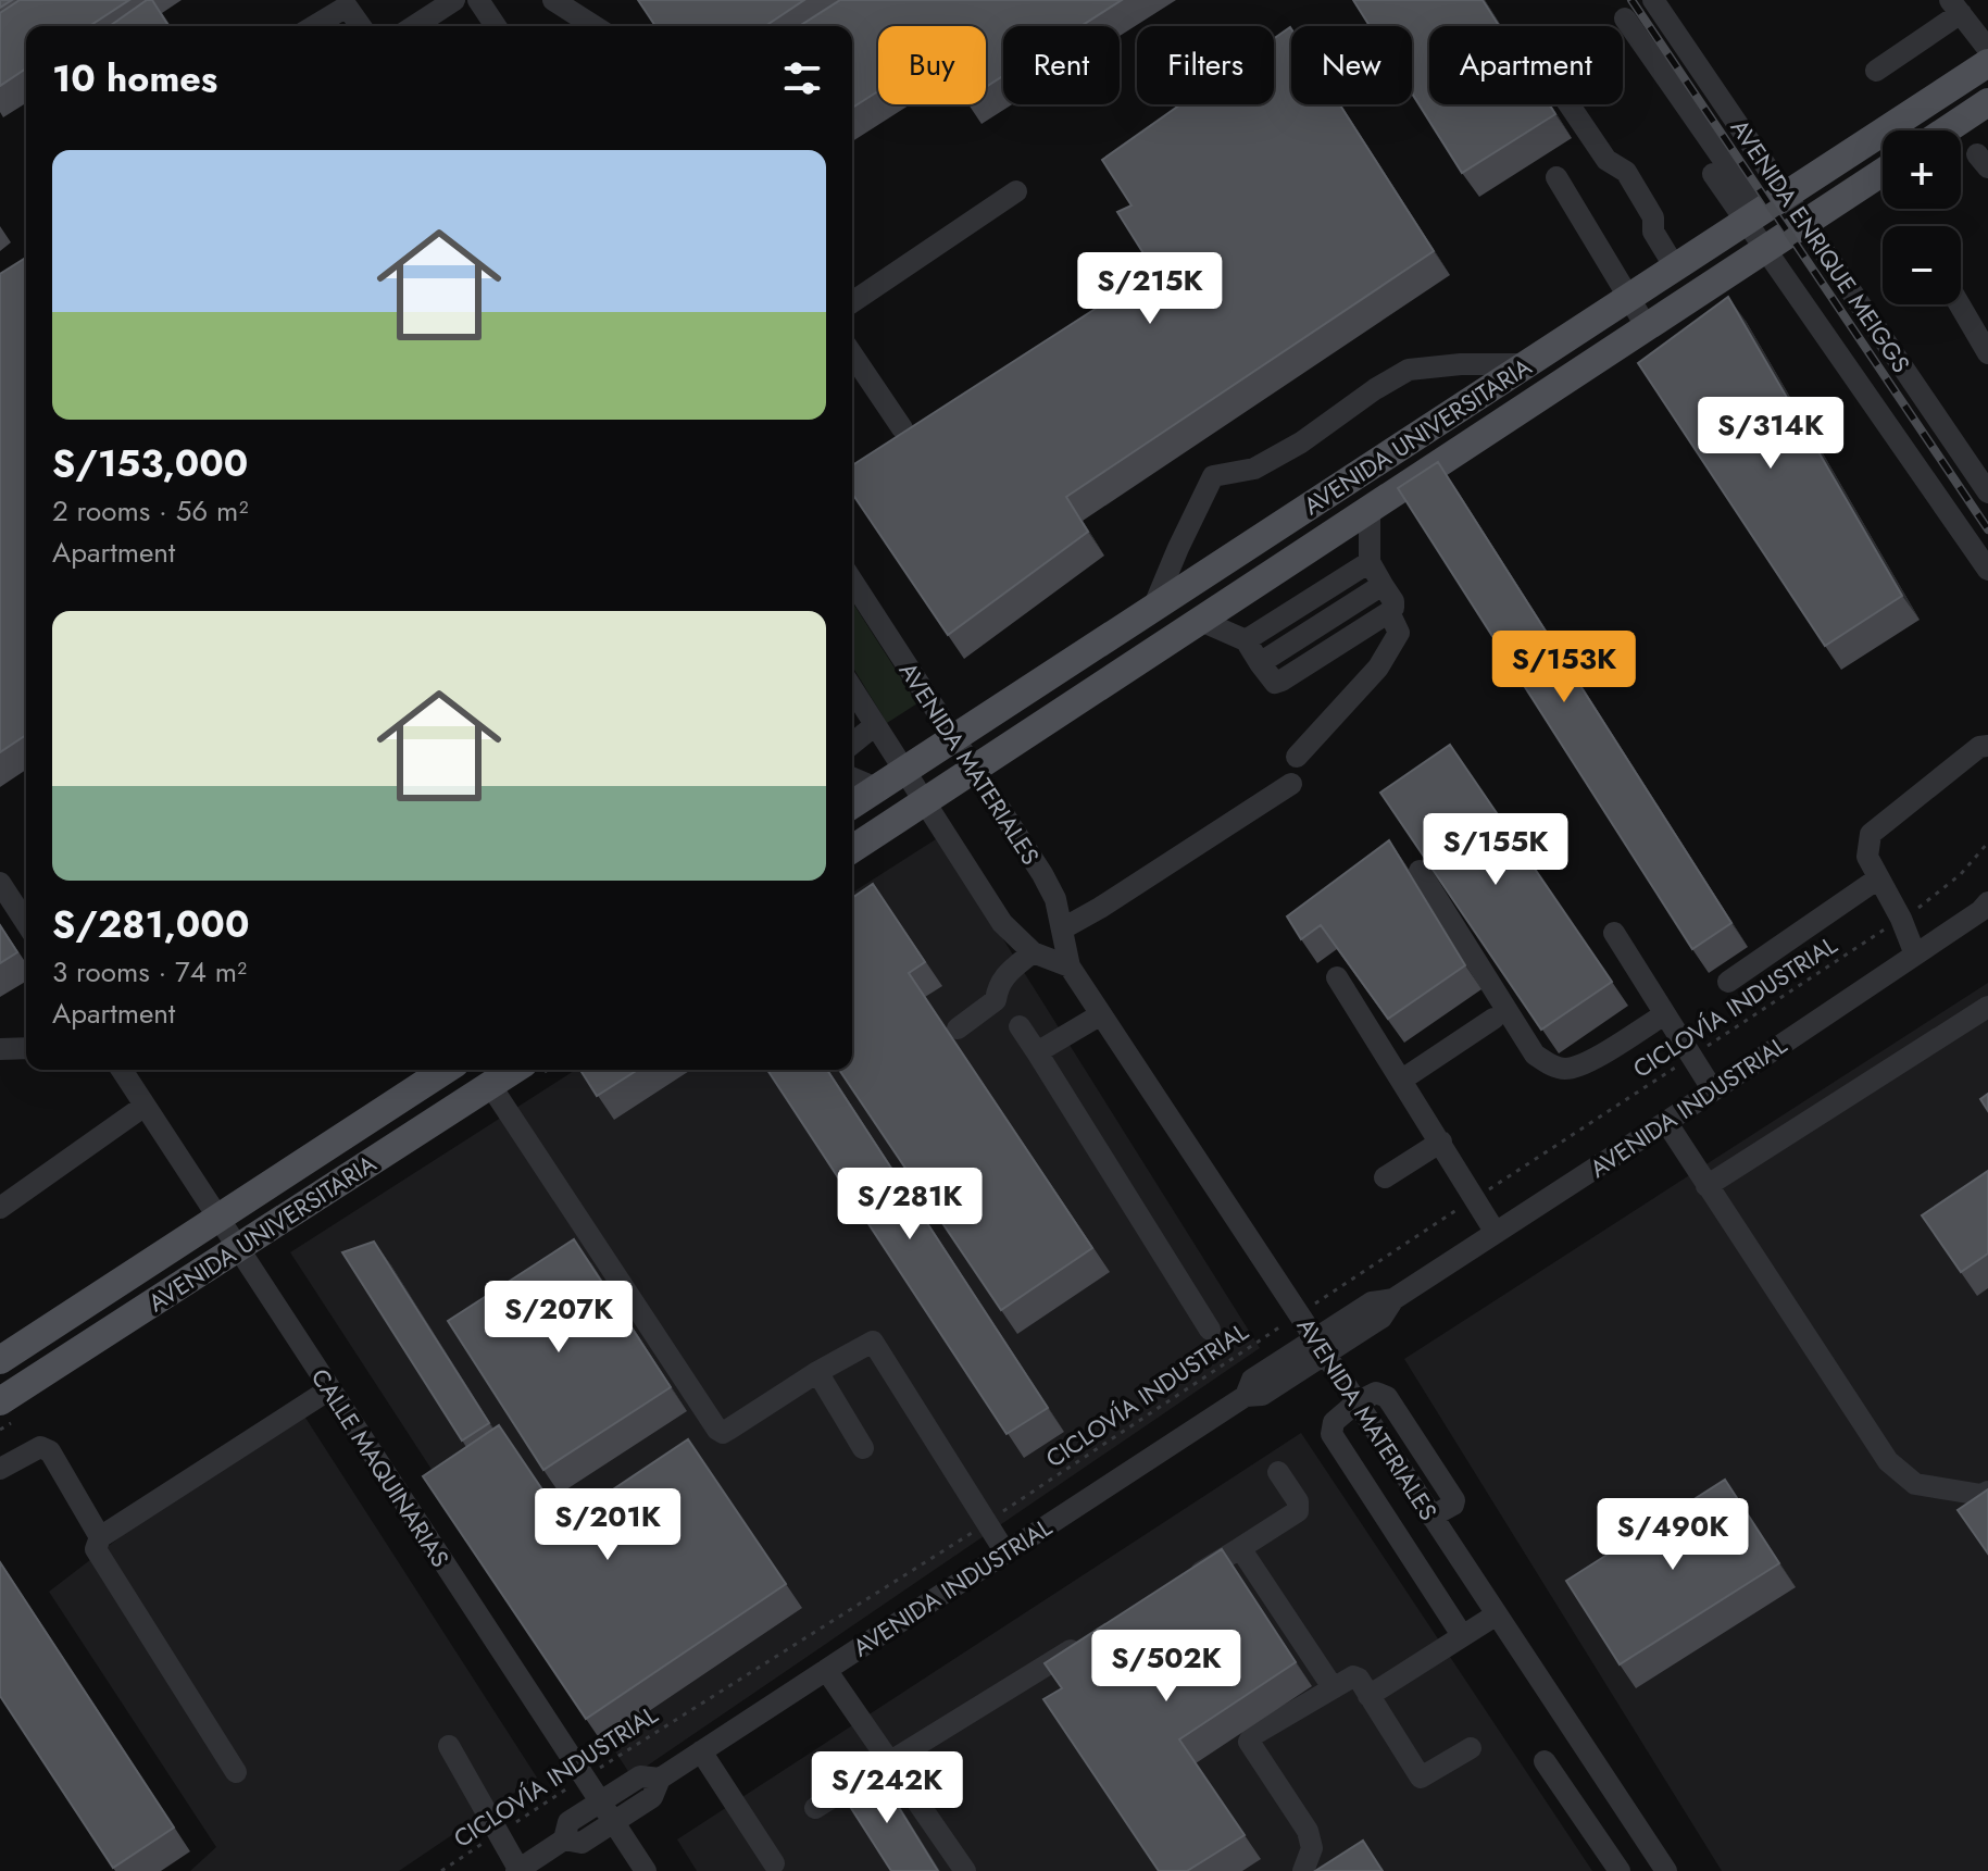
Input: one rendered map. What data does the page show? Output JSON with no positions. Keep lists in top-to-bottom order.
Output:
{
  "streets": {
    "main road": ["AVENIDA UNIVERSITARIA"],
    "street": [
      "AVENIDA ENRIQUE MEIGGS",
      "AVENIDA MATERIALES",
      "AVENIDA INDUSTRIAL",
      "CALLE MAQUINARIAS"
    ],
    "path": ["CICLOVÍA INDUSTRIAL"]
  },
  "crossings": [
    ["AVENIDA ENRIQUE MEIGGS", "AVENIDA UNIVERSITARIA"],
    ["AVENIDA UNIVERSITARIA", "AVENIDA MATERIALES"],
    ["AVENIDA UNIVERSITARIA", "CALLE MAQUINARIAS"],
    ["AVENIDA MATERIALES", "CICLOVÍA INDUSTRIAL"],
    ["AVENIDA MATERIALES", "AVENIDA INDUSTRIAL"],
    ["CICLOVÍA INDUSTRIAL", "CALLE MAQUINARIAS"],
    ["AVENIDA INDUSTRIAL", "CALLE MAQUINARIAS"]
  ],
  "page": {
    "chip": [
      "Buy",
      "Rent",
      "Filters",
      "New",
      "Apartment"
    ],
    "heading": "10 homes",
    "map_buttons": ["+", "−"],
    "list": [
      {
        "name": "S/153,000",
        "note": "2 rooms · 56 m² · Apartment"
      },
      {
        "name": "S/281,000",
        "note": "3 rooms · 74 m² · Apartment"
      }
    ],
    "price": [
      "S/215K",
      "S/314K",
      "S/153K",
      "S/155K",
      "S/281K",
      "S/207K",
      "S/201K",
      "S/490K",
      "S/502K",
      "S/242K"
    ]
  }
}
